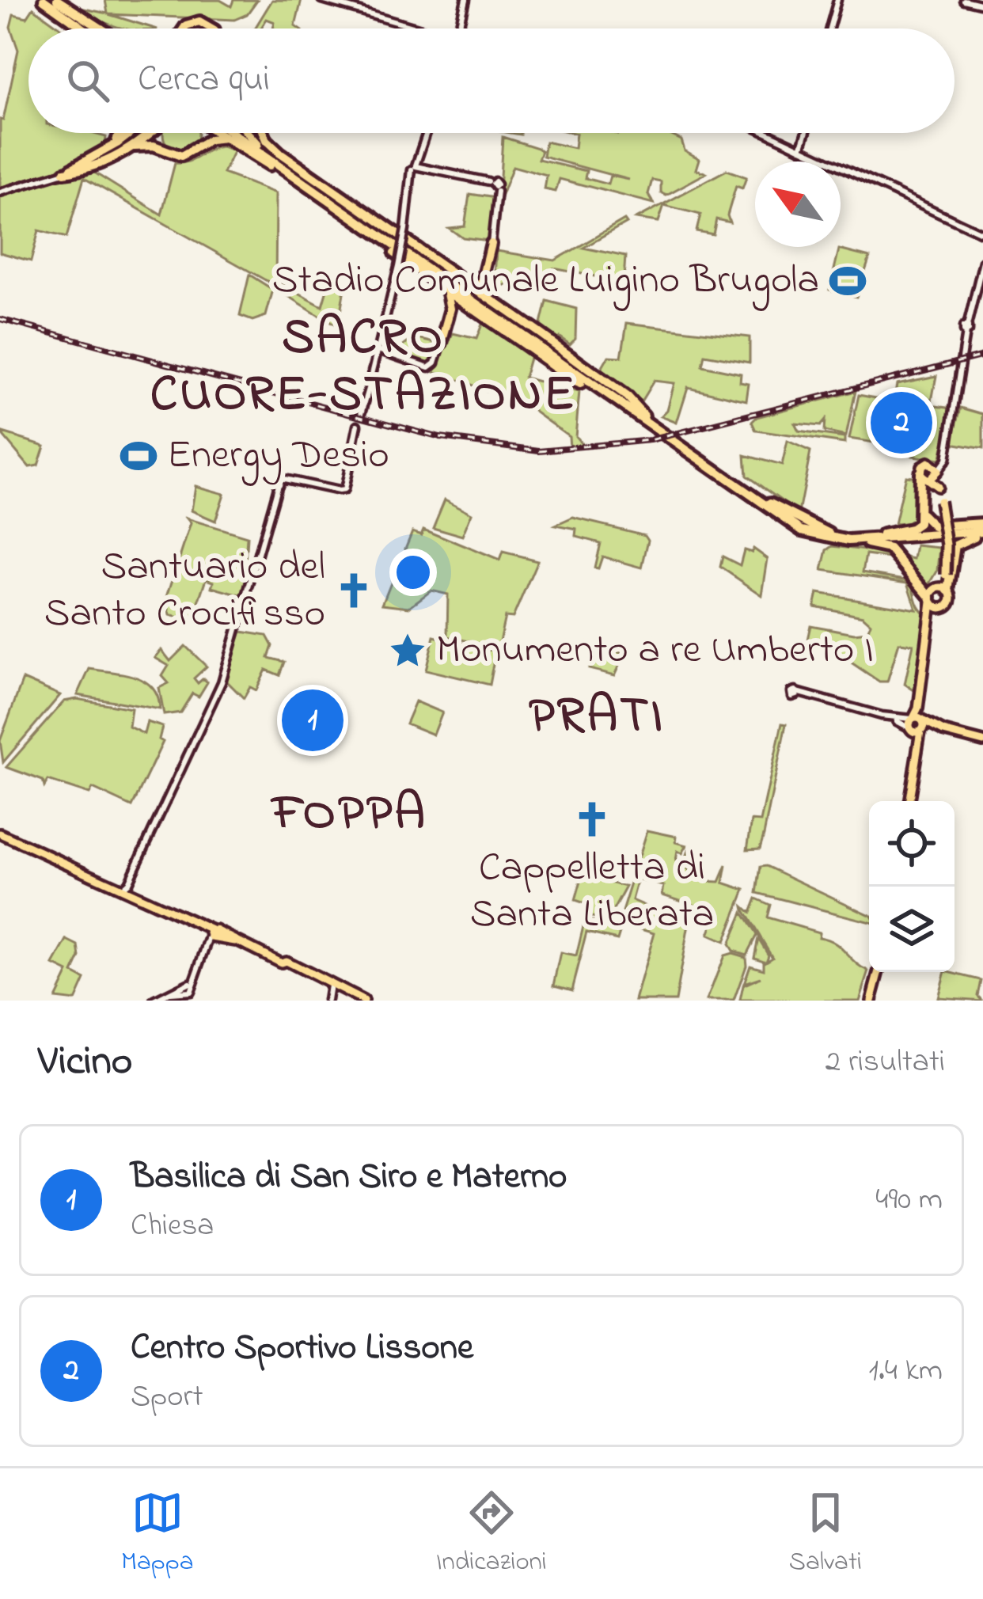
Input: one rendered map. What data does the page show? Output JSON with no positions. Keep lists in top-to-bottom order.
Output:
{
  "districts": ["SACRO CUORE-STAZIONE", "PRATI", "FOPPA"],
  "places": {
    "sports": ["Stadio Comunale Luigino Brugola", "Energy Desio"],
    "church": ["Santuario del Santo Crocifisso", "Cappelletta di Santa Liberata"],
    "place": ["Monumento a re Umberto I"]
  },
  "north": "top left",
  "page": {
    "search": "Cerca qui",
    "pins": ["2", "1"],
    "heading": ["Vicino", "2 risultati"],
    "list": [
      {
        "mark": "1",
        "name": "Basilica di San Siro e Materno",
        "note": "Chiesa",
        "value": "490 m"
      },
      {
        "mark": "2",
        "name": "Centro Sportivo Lissone",
        "note": "Sport",
        "value": "1.4 km"
      }
    ],
    "nav": ["Mappa", "Indicazioni", "Salvati"]
  }
}
